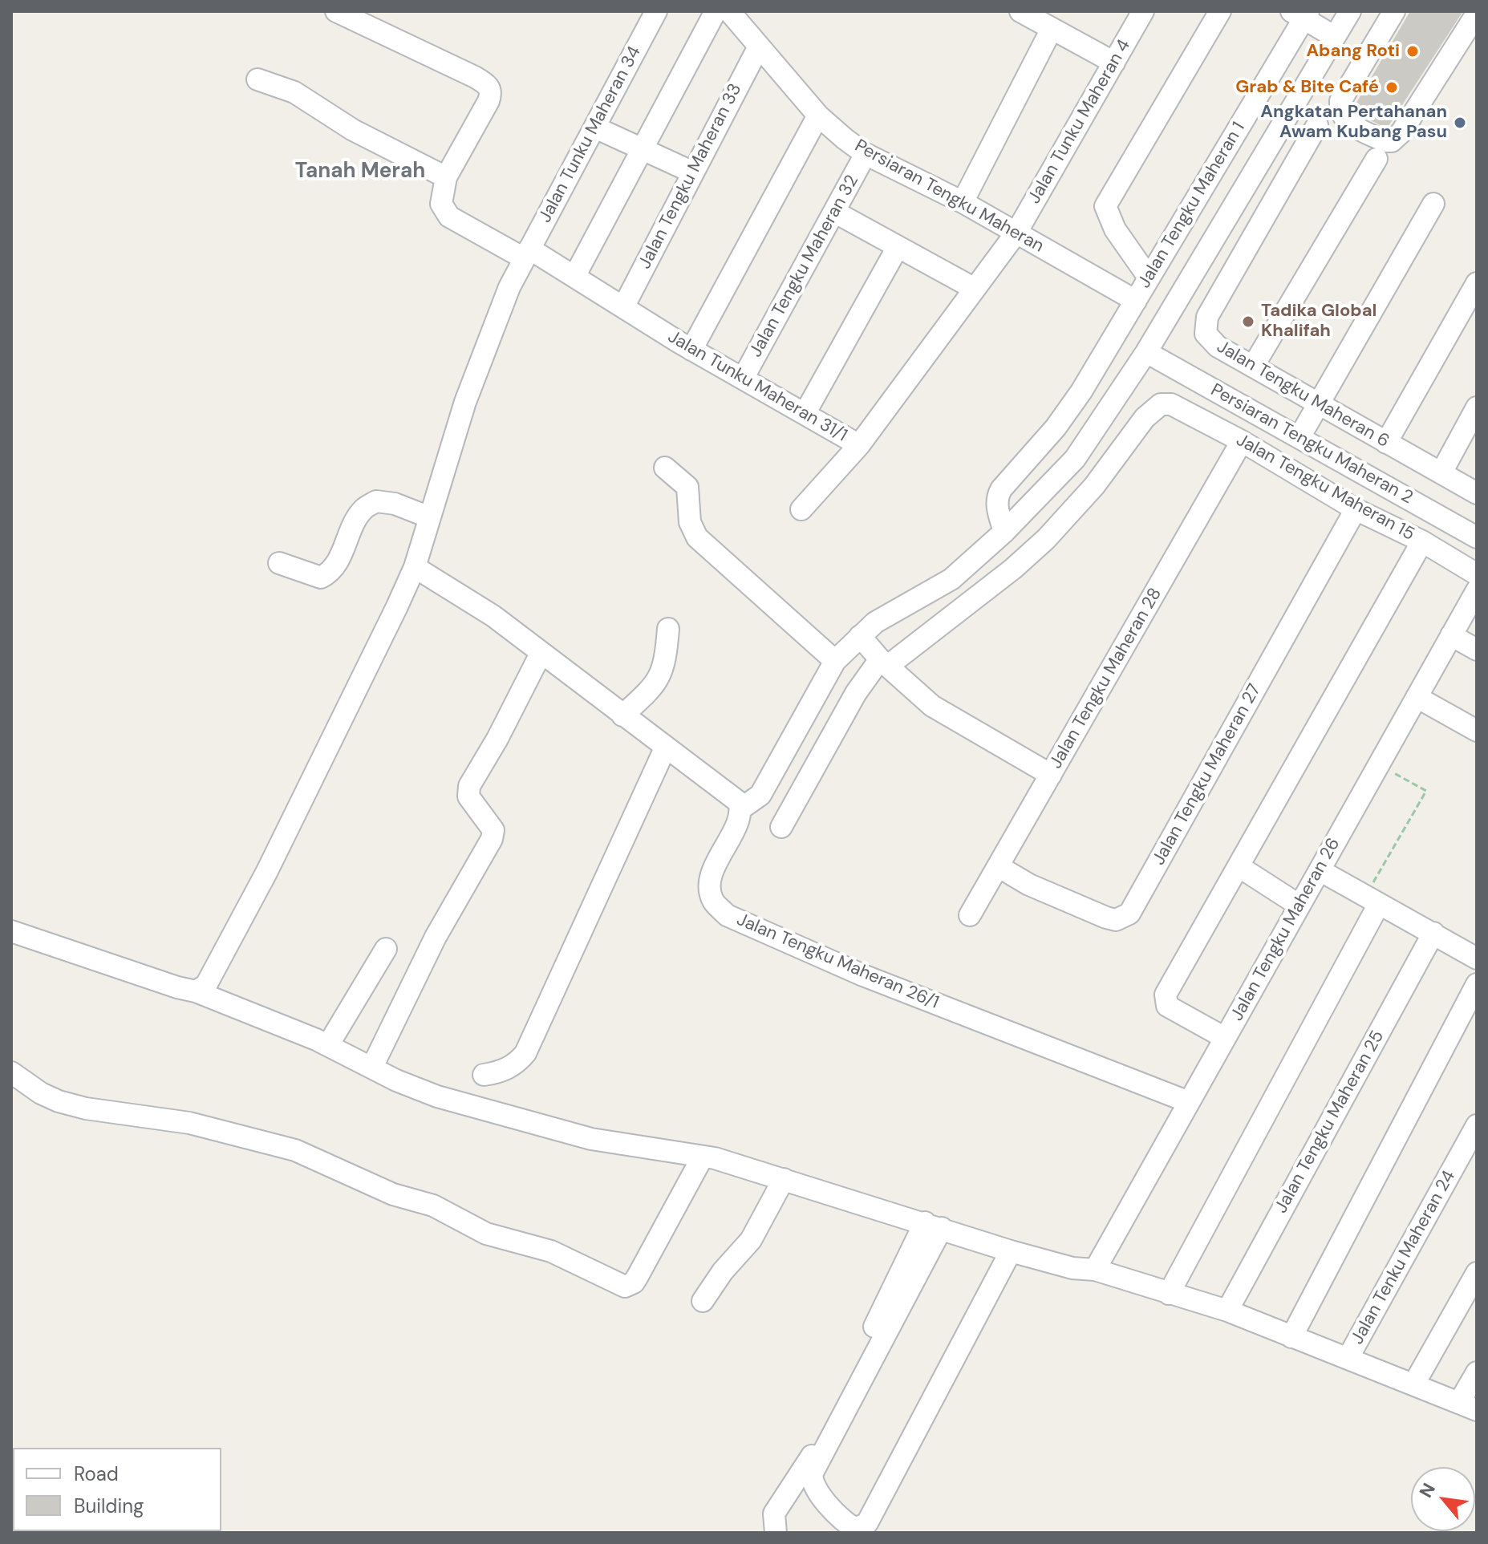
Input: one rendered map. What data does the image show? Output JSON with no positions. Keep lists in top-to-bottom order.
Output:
{
  "streets": {
    "street": [
      "Jalan Tunku Maheran 4",
      "Jalan Tunku Maheran 34",
      "Jalan Tengku Maheran 33",
      "Persiaran Tengku Maheran",
      "Jalan Tengku Maheran 1",
      "Jalan Tengku Maheran 32",
      "Jalan Tunku Maheran 31/1",
      "Jalan Tengku Maheran 6",
      "Persiaran Tengku Maheran 2",
      "Jalan Tengku Maheran 15",
      "Jalan Tengku Maheran 28",
      "Jalan Tengku Maheran 27",
      "Jalan Tengku Maheran 26",
      "Jalan Tengku Maheran 26/1",
      "Jalan Tengku Maheran 25",
      "Jalan Tenku Maheran 24"
    ]
  },
  "crossings": [
    ["Jalan Tunku Maheran 4", "Persiaran Tengku Maheran"],
    ["Jalan Tunku Maheran 4", "Jalan Tunku Maheran 31/1"],
    ["Jalan Tunku Maheran 34", "Jalan Tunku Maheran 31/1"],
    ["Jalan Tengku Maheran 33", "Persiaran Tengku Maheran"],
    ["Jalan Tengku Maheran 33", "Jalan Tunku Maheran 31/1"],
    ["Persiaran Tengku Maheran", "Jalan Tengku Maheran 1"],
    ["Persiaran Tengku Maheran", "Jalan Tengku Maheran 32"],
    ["Persiaran Tengku Maheran", "Jalan Tunku Maheran 31/1"],
    ["Jalan Tengku Maheran 32", "Jalan Tunku Maheran 31/1"],
    ["Jalan Tengku Maheran 15", "Jalan Tengku Maheran 28"],
    ["Jalan Tengku Maheran 15", "Jalan Tengku Maheran 27"],
    ["Jalan Tengku Maheran 28", "Jalan Tengku Maheran 27"],
    ["Jalan Tengku Maheran 26", "Jalan Tengku Maheran 26/1"]
  ],
  "districts": ["Tanah Merah"],
  "places": [
    "Abang Roti",
    "Grab & Bite Café",
    "Angkatan Pertahanan Awam Kubang Pasu",
    "Tadika Global Khalifah"
  ],
  "legend": ["Road", "Building"],
  "north": "top left"
}
